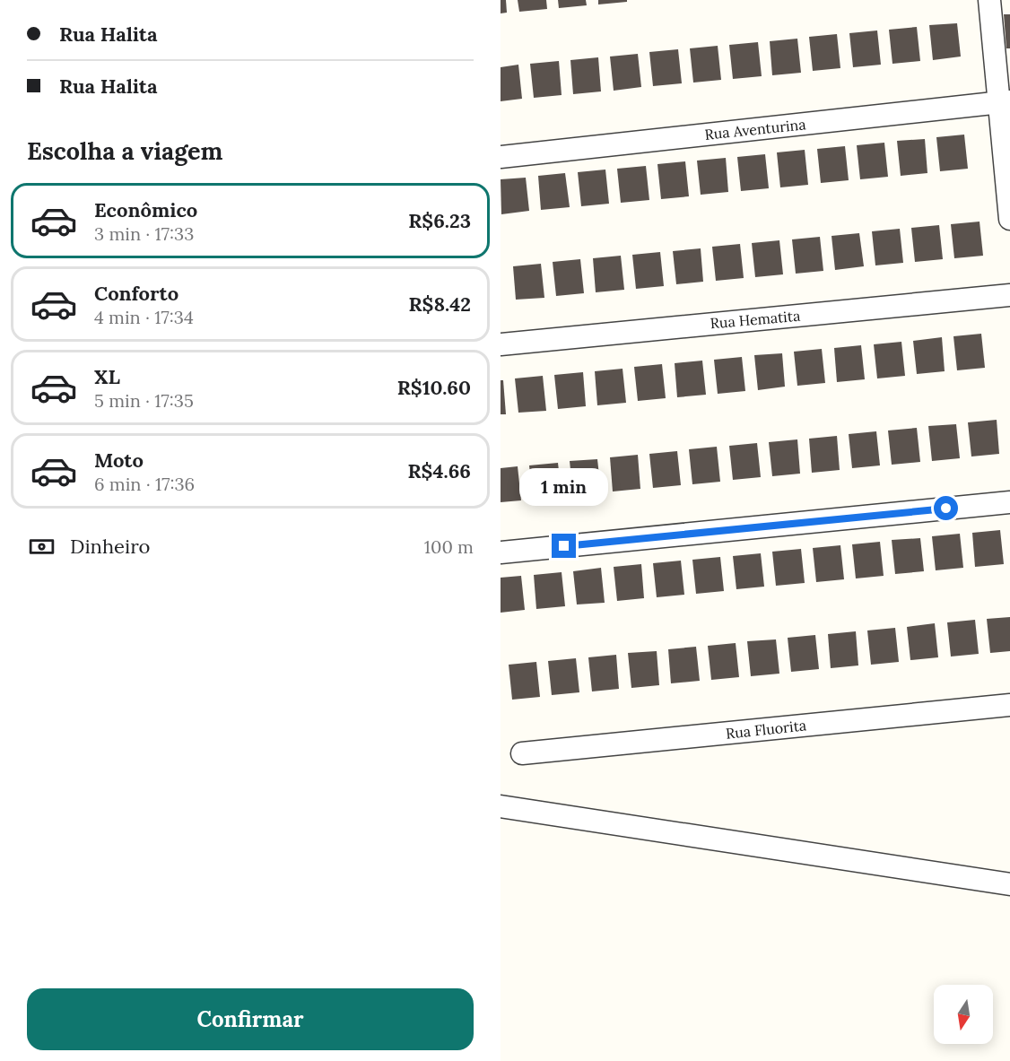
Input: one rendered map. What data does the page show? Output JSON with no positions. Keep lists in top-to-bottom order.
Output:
{
  "streets": {
    "street": ["Rua Aventurina", "Rua Hematita", "Rua Fluorita"]
  },
  "north": "bottom",
  "page": {
    "banner": ["Rua Halita", "Rua Halita"],
    "heading": "Escolha a viagem",
    "list": [
      {
        "name": "Econômico",
        "note": "3 min · 17:33",
        "value": "R$6.23"
      },
      {
        "name": "Conforto",
        "note": "4 min · 17:34",
        "value": "R$8.42"
      },
      {
        "name": "XL",
        "note": "5 min · 17:35",
        "value": "R$10.60"
      },
      {
        "name": "Moto",
        "note": "6 min · 17:36",
        "value": "R$4.66"
      }
    ],
    "bubble": "1 min",
    "pay": ["Dinheiro", "100 m"],
    "buttons": "Confirmar"
  }
}
